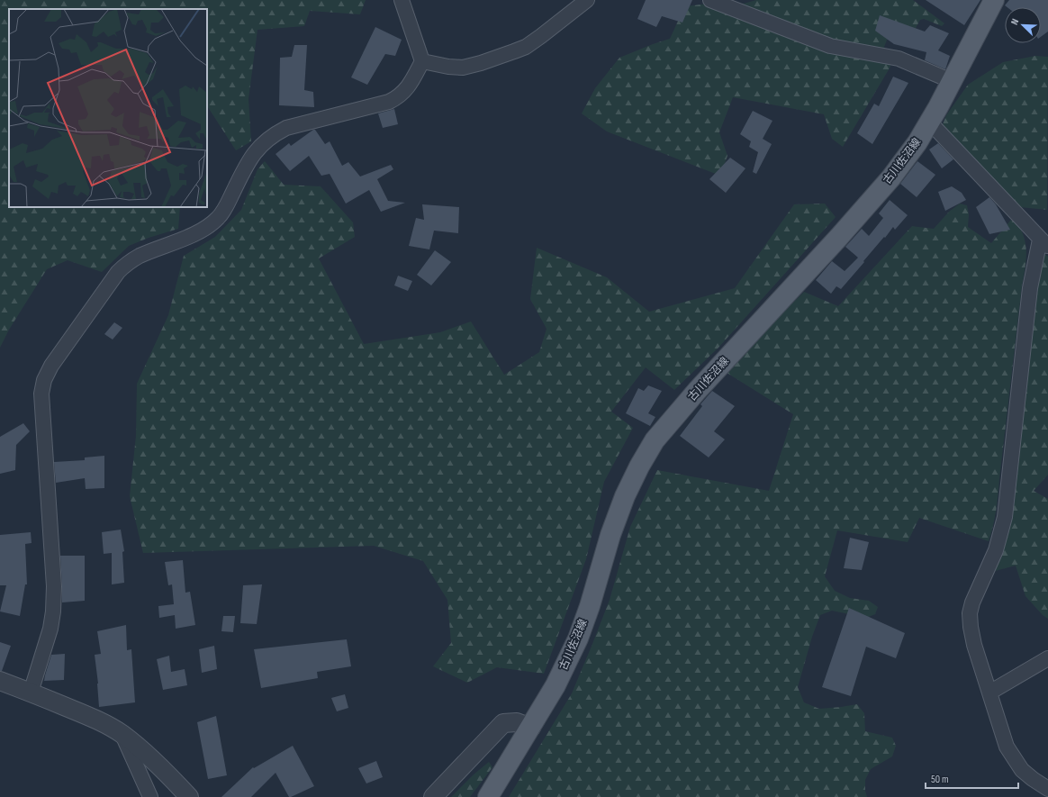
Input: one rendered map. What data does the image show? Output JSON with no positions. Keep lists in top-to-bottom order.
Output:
{
  "streets": {
    "main road": ["古川佐沼線"]
  },
  "scale_bar": "50 m",
  "north": "top left"
}
